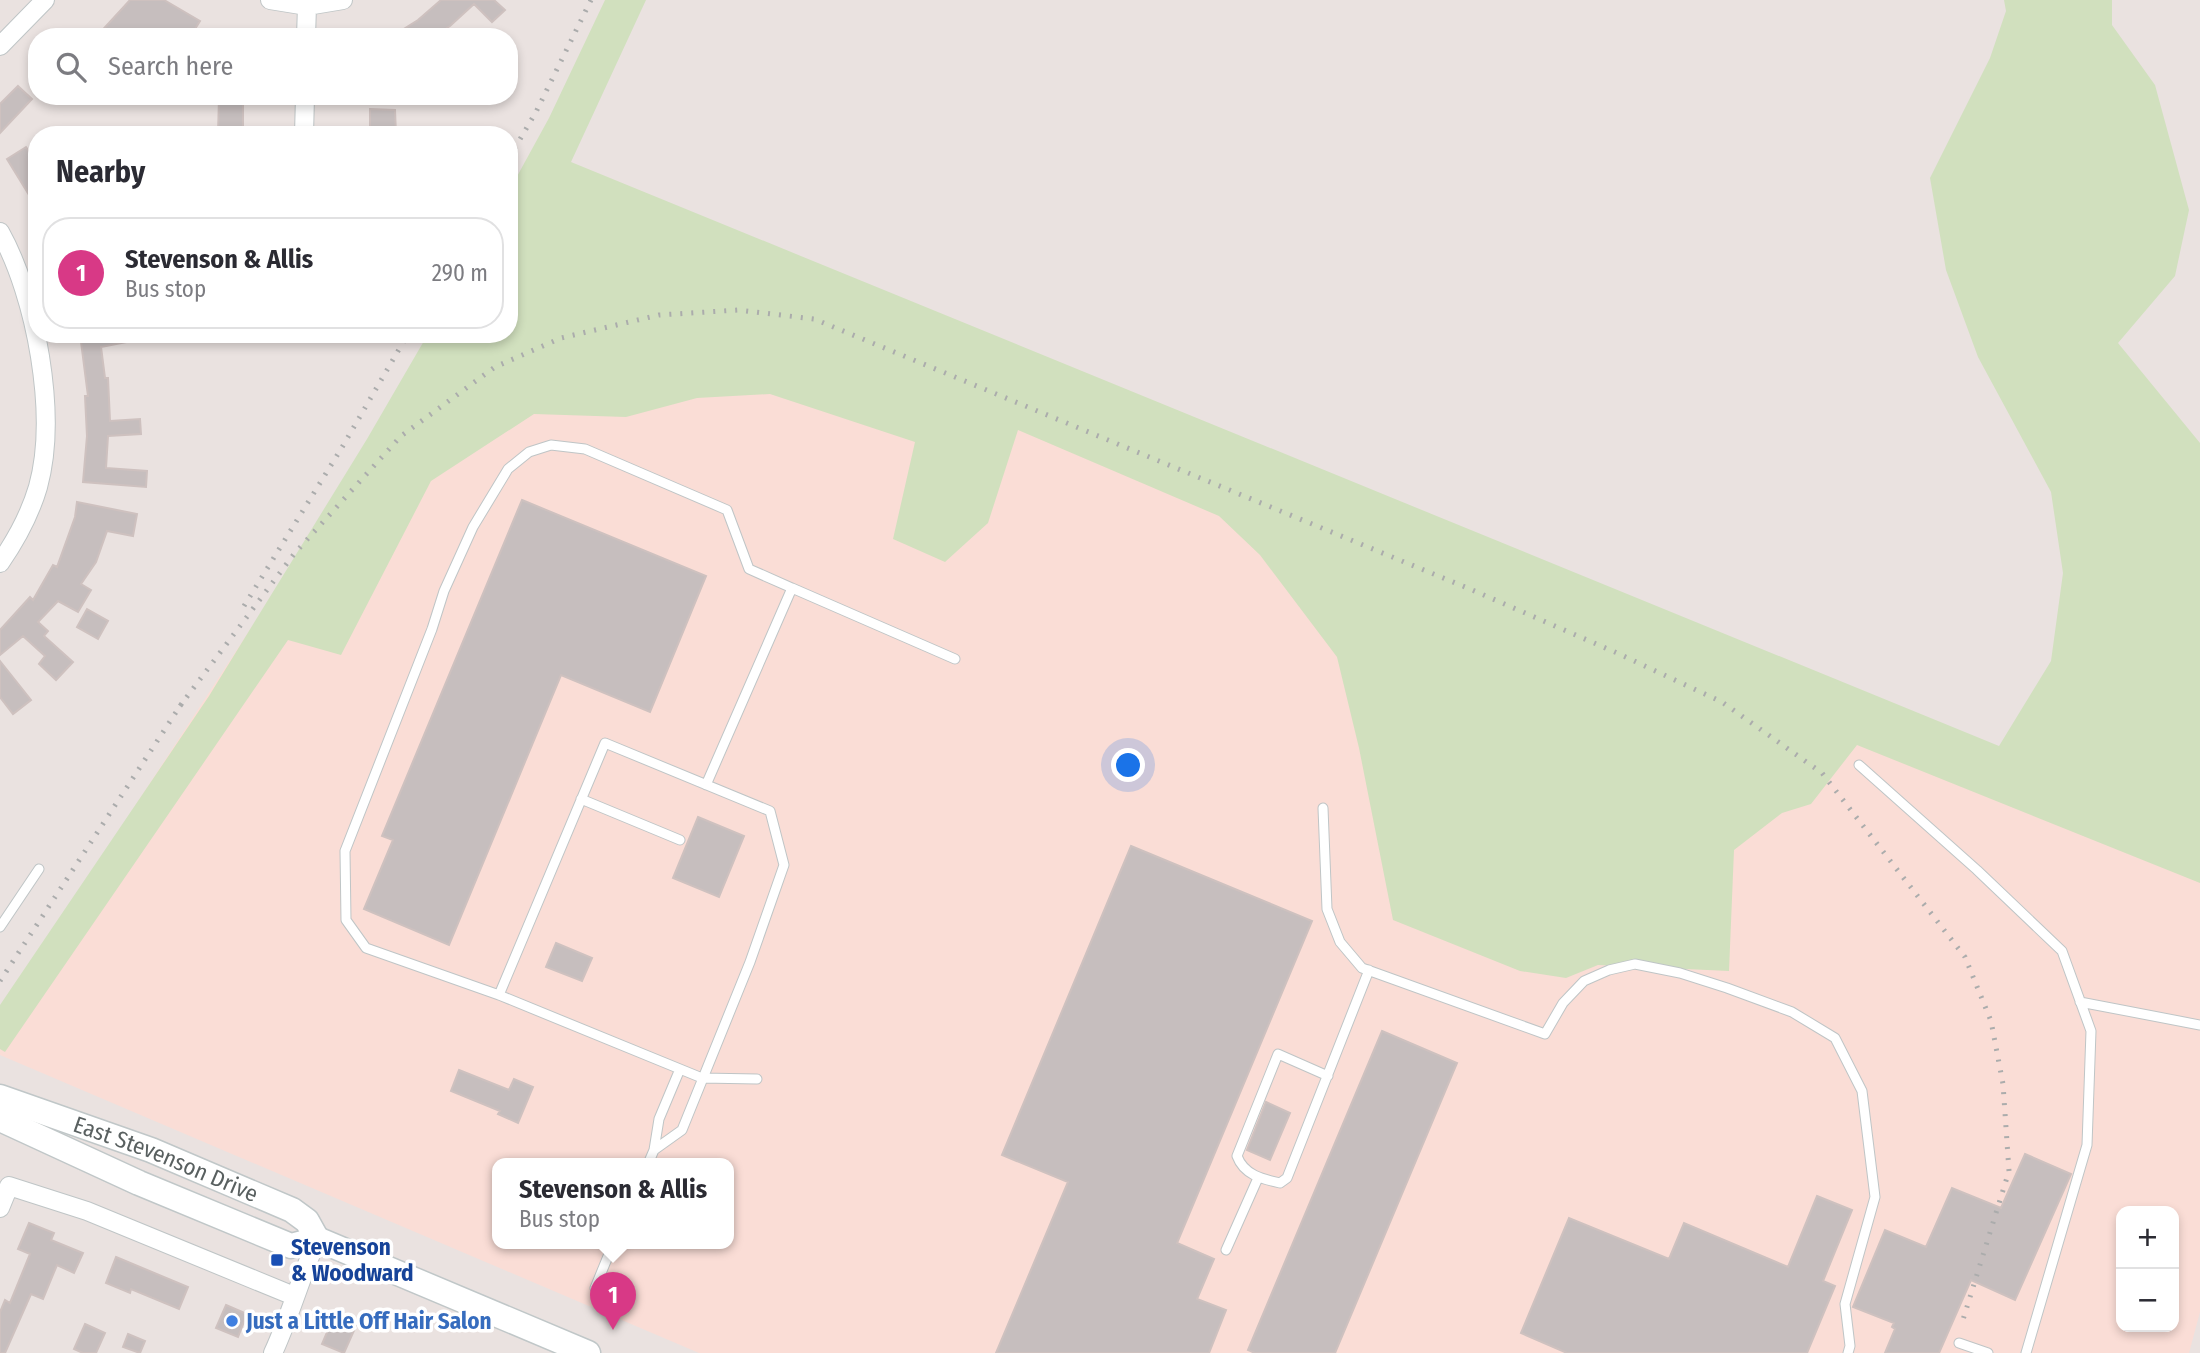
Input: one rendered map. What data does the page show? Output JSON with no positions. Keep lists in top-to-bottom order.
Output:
{
  "streets": {
    "main road": ["East Stevenson Drive"]
  },
  "places": {
    "transit": ["Stevenson & Woodward"],
    "other": ["Just a Little Off Hair Salon"]
  },
  "page": {
    "search": "Search here",
    "heading": "Nearby",
    "list": [
      {
        "mark": "1",
        "name": "Stevenson & Allis",
        "note": "Bus stop",
        "value": "290 m"
      }
    ],
    "popup": ["Stevenson & Allis", "Bus stop"],
    "map_buttons": ["+", "−"],
    "pins": "1"
  }
}
